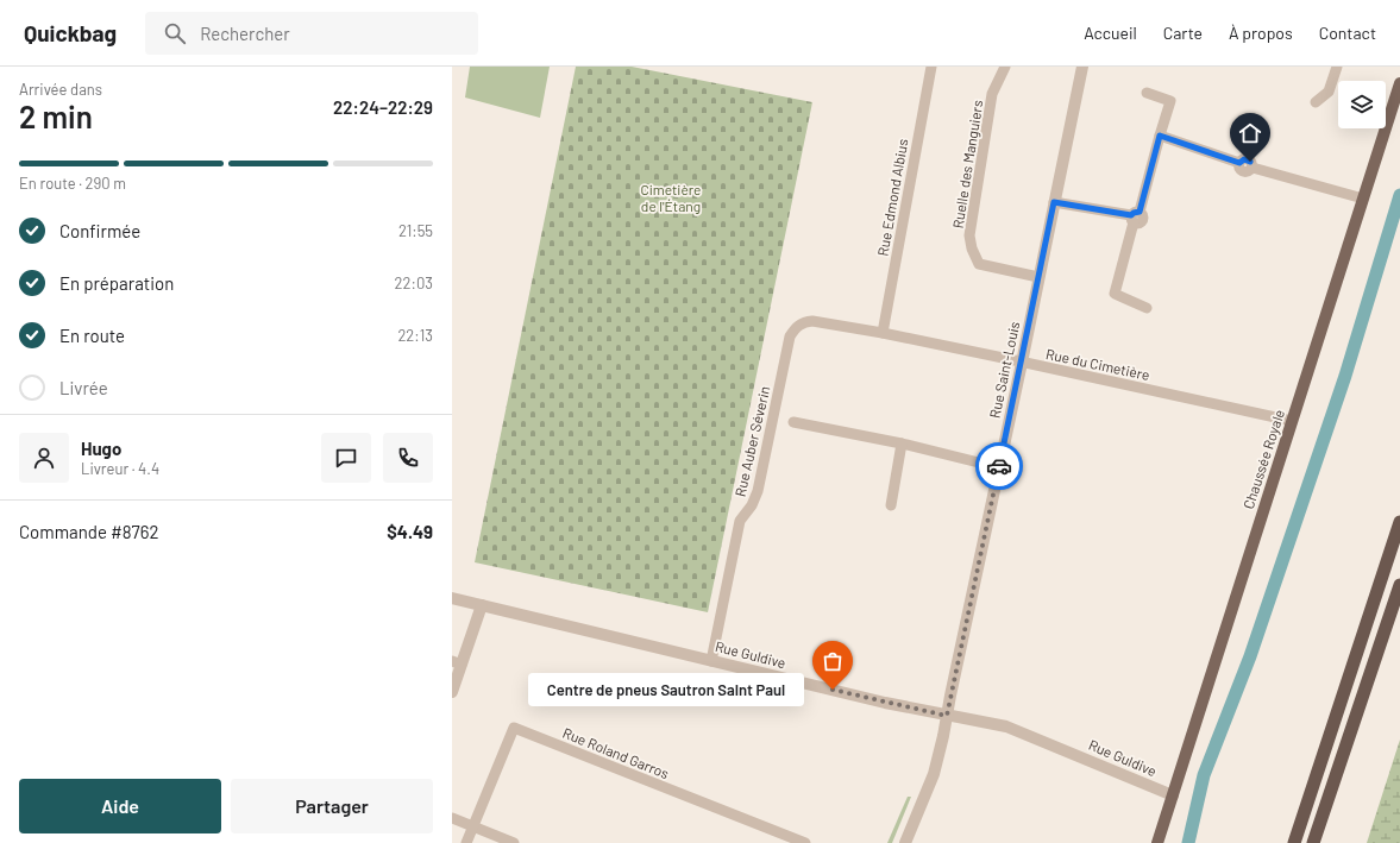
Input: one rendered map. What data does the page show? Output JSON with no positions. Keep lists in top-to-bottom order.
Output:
{
  "streets": {
    "main road": ["Chaussée Royale"],
    "street": [
      "Ruelle des Manguiers",
      "Rue Edmond Albius",
      "Rue du Cimetière",
      "Rue Saint-Louis",
      "Rue Auber Séverin",
      "Rue Guldive",
      "Rue Roland Garros"
    ]
  },
  "crossings": [
    ["Ruelle des Manguiers", "Rue Saint-Louis"],
    ["Rue Edmond Albius", "Rue du Cimetière"],
    ["Rue du Cimetière", "Rue Saint-Louis"],
    ["Rue du Cimetière", "Rue Auber Séverin"],
    ["Rue du Cimetière", "Chaussée Royale"],
    ["Rue Saint-Louis", "Rue Guldive"],
    ["Rue Auber Séverin", "Rue Guldive"],
    ["Chaussée Royale", "Rue Guldive"]
  ],
  "parks": ["Cimetière de l'Étang"],
  "places": ["Centre de pneus Sautron Saint Paul"],
  "page": {
    "header": "Quickbag",
    "search": "Rechercher",
    "nav": [
      "Accueil",
      "Carte",
      "À propos",
      "Contact"
    ],
    "heading": ["2 min", "Arrivée dans", "22:24–22:29"],
    "panel": [
      "Hugo",
      "Livreur · 4.4",
      "Commande #8762",
      "$4.49"
    ],
    "bar": "En route · 290 m",
    "list": [
      ["Confirmée", "21:55"],
      ["En préparation", "22:03"],
      ["En route", "22:13"],
      "Livrée"
    ],
    "bubble": "Centre de pneus Sautron Saint Paul",
    "buttons": ["Aide", "Partager"]
  }
}
